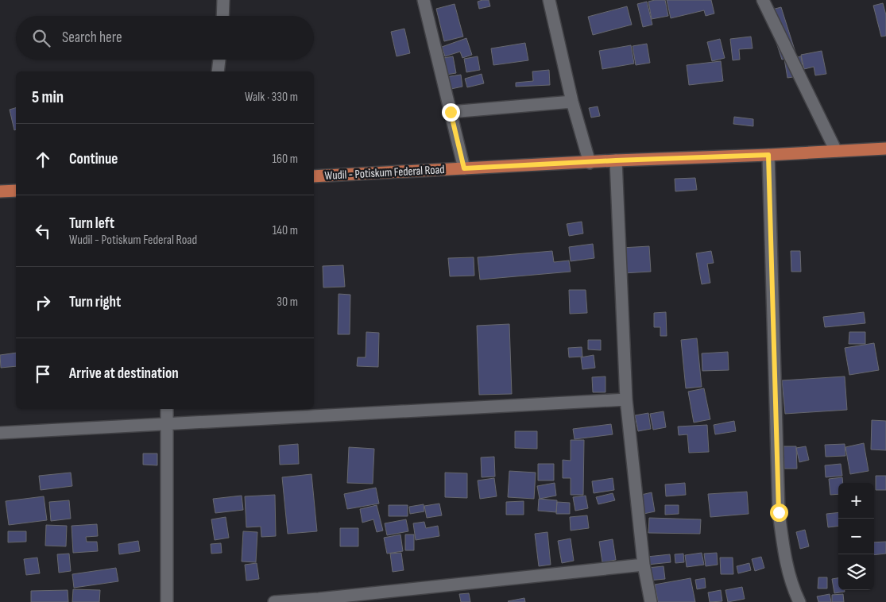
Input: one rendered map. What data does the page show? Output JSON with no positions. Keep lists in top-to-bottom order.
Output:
{
  "streets": {
    "main road": ["Wudil - Potiskum Federal Road"]
  },
  "page": {
    "search": "Search here",
    "heading": ["5 min", "Walk · 330 m"],
    "list": [
      ["Continue", "160 m"],
      ["Turn left", "Wudil - Potiskum Federal Road", "140 m"],
      ["Turn right", "30 m"],
      "Arrive at destination"
    ],
    "map_buttons": ["+", "−"]
  }
}
